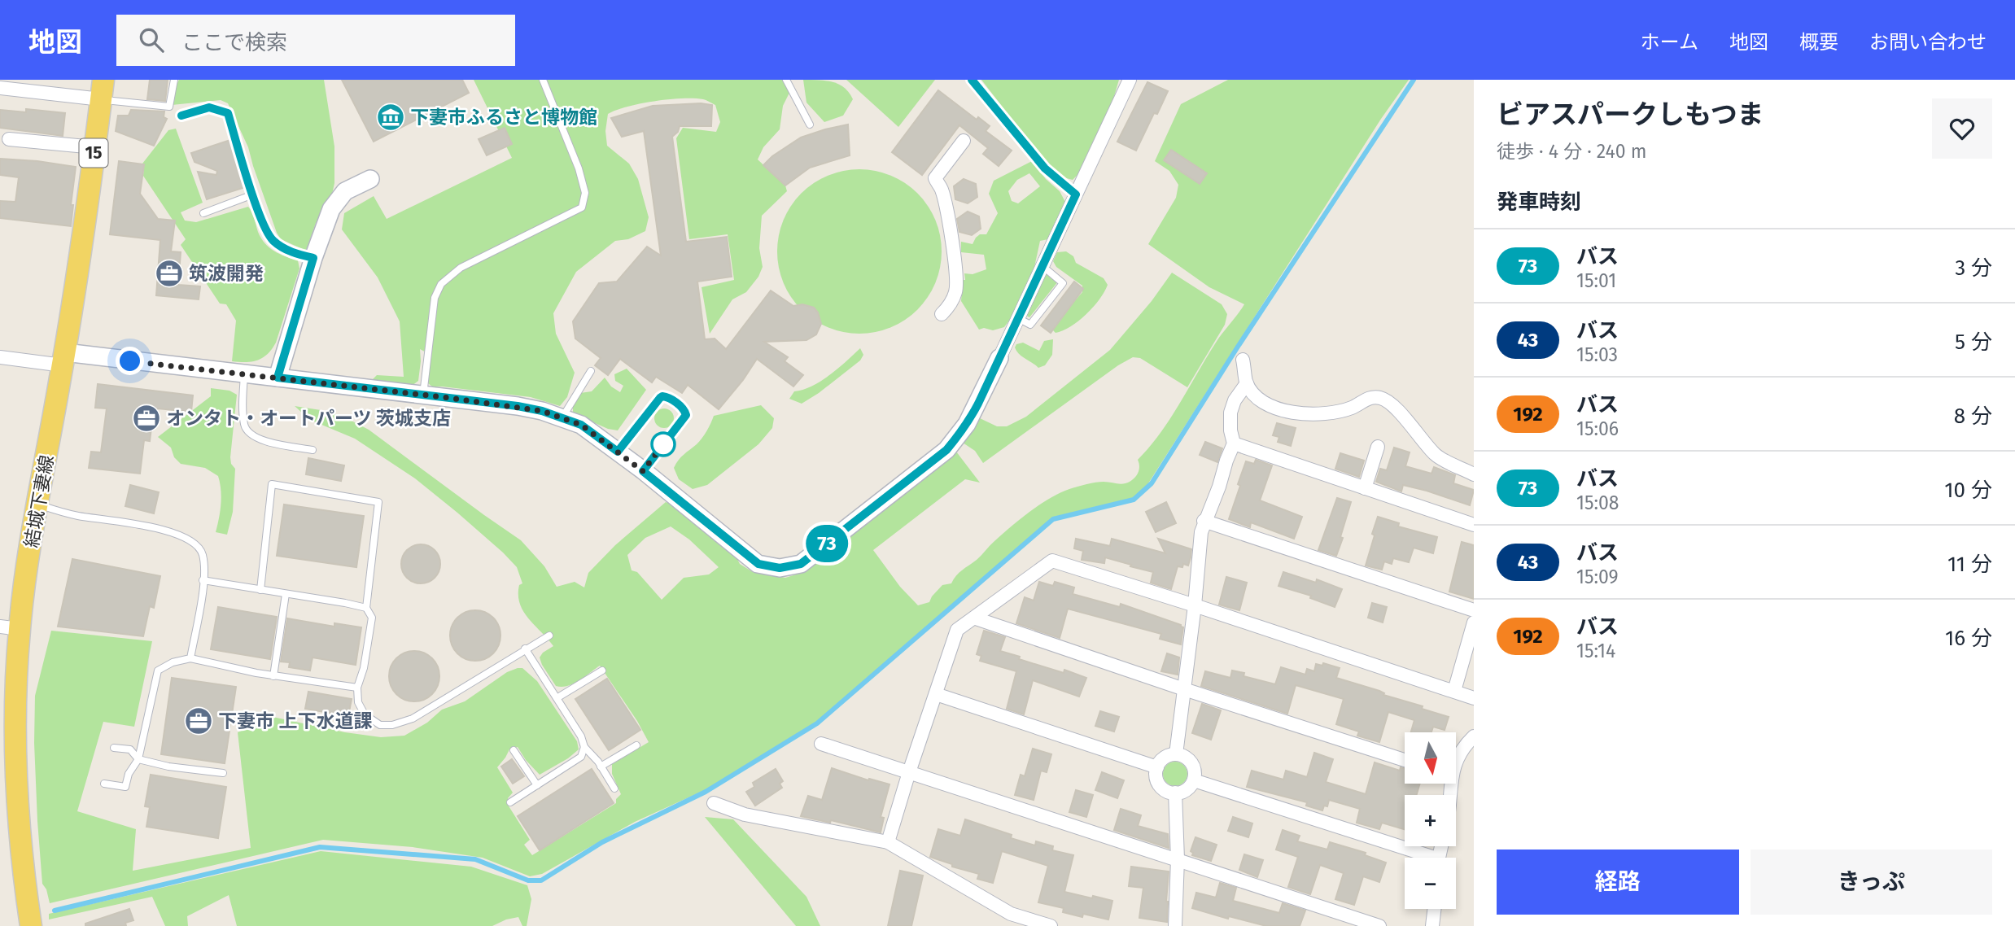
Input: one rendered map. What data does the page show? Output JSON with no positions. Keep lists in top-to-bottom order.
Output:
{
  "streets": {
    "main road": ["15", "結城下妻線"]
  },
  "places": {
    "museum": ["下妻市ふるさと博物館"],
    "office": ["筑波開発", "オンタト・オートパーツ 茨城支店", "下妻市 上下水道課"]
  },
  "lines": ["bus line 73"],
  "north": "bottom",
  "page": {
    "header": "地図",
    "search": "ここで検索",
    "nav": [
      "ホーム",
      "地図",
      "概要",
      "お問い合わせ"
    ],
    "on_map": "73",
    "heading": [
      ["ビアスパークしもつま", "徒歩 · 4 分 · 240 m"],
      "発車時刻"
    ],
    "list": [
      {
        "mark": "73",
        "name": "バス",
        "note": "15:01",
        "value": "3 分"
      },
      {
        "mark": "43",
        "name": "バス",
        "note": "15:03",
        "value": "5 分"
      },
      {
        "mark": "192",
        "name": "バス",
        "note": "15:06",
        "value": "8 分"
      },
      {
        "mark": "73",
        "name": "バス",
        "note": "15:08",
        "value": "10 分"
      },
      {
        "mark": "43",
        "name": "バス",
        "note": "15:09",
        "value": "11 分"
      },
      {
        "mark": "192",
        "name": "バス",
        "note": "15:14",
        "value": "16 分"
      }
    ],
    "map_buttons": ["+", "−"],
    "buttons": ["経路", "きっぷ"]
  }
}
